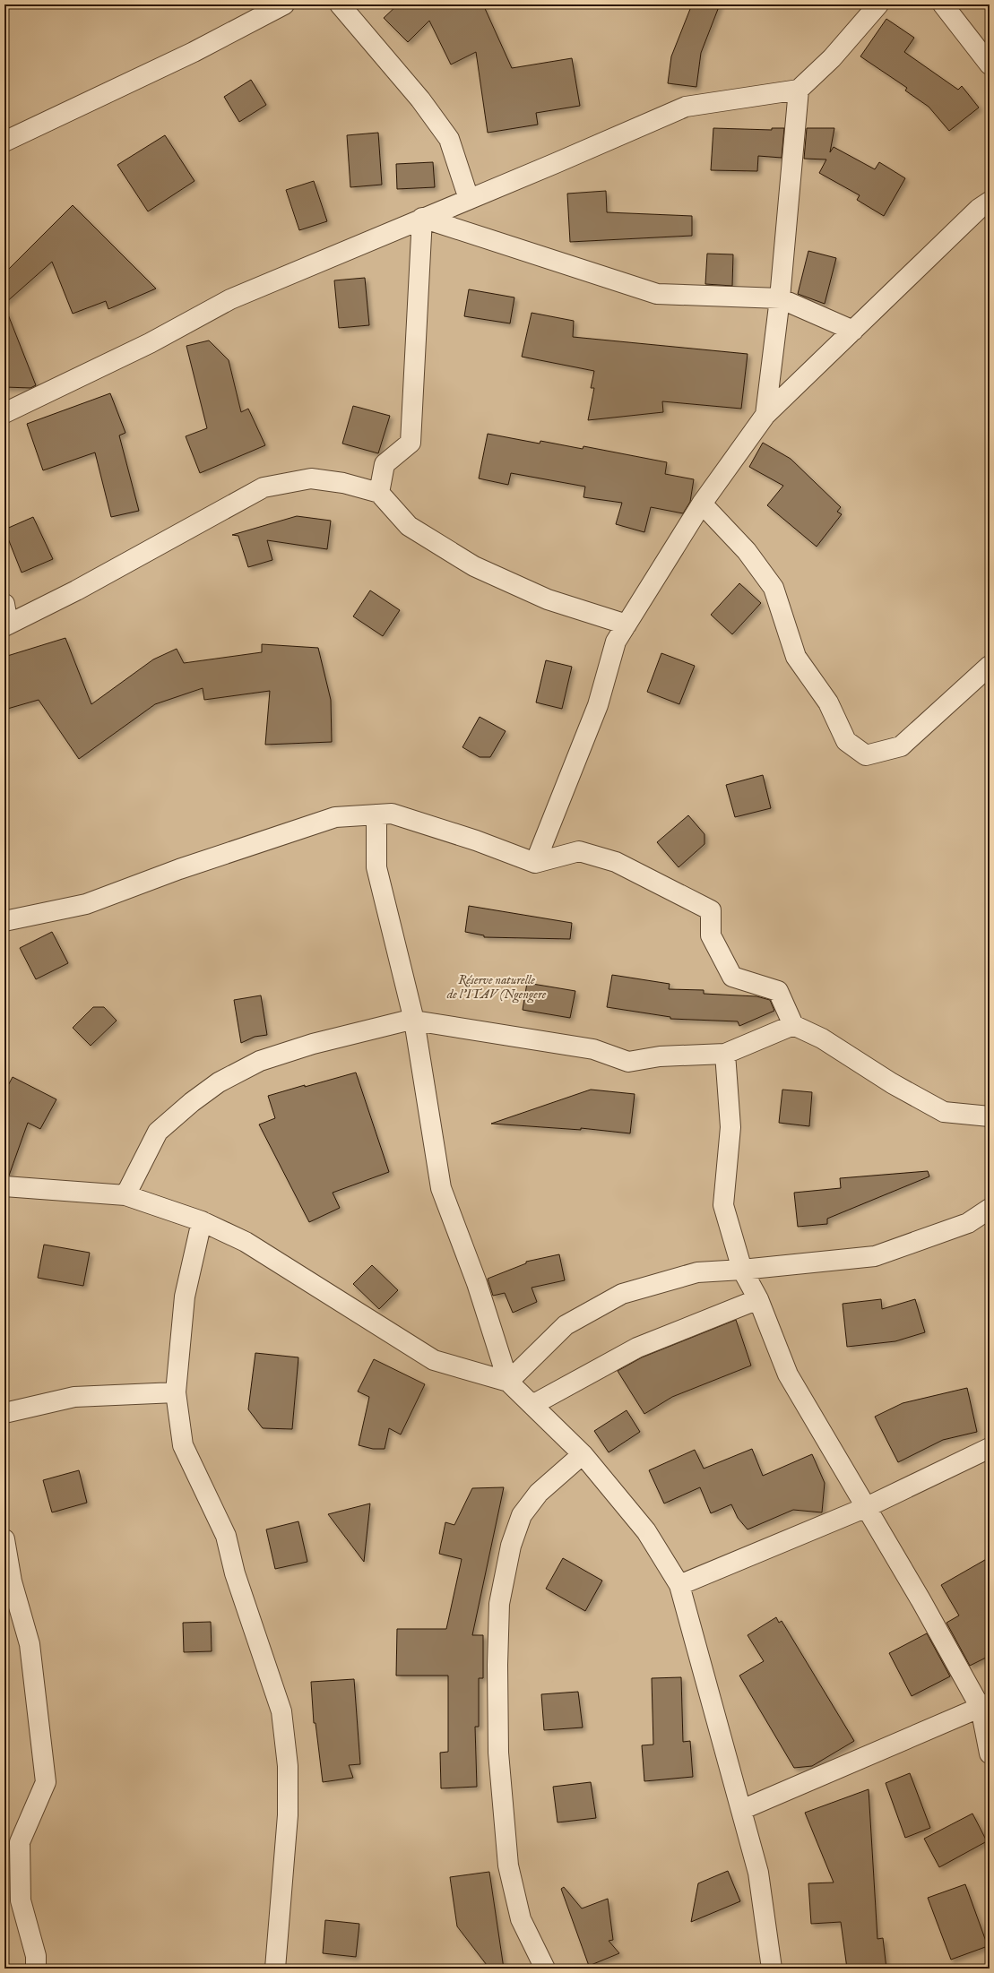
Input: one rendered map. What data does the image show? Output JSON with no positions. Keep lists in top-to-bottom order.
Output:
{
  "parks": ["Réserve naturelle de l'ITAV (Ngengere"]
}
